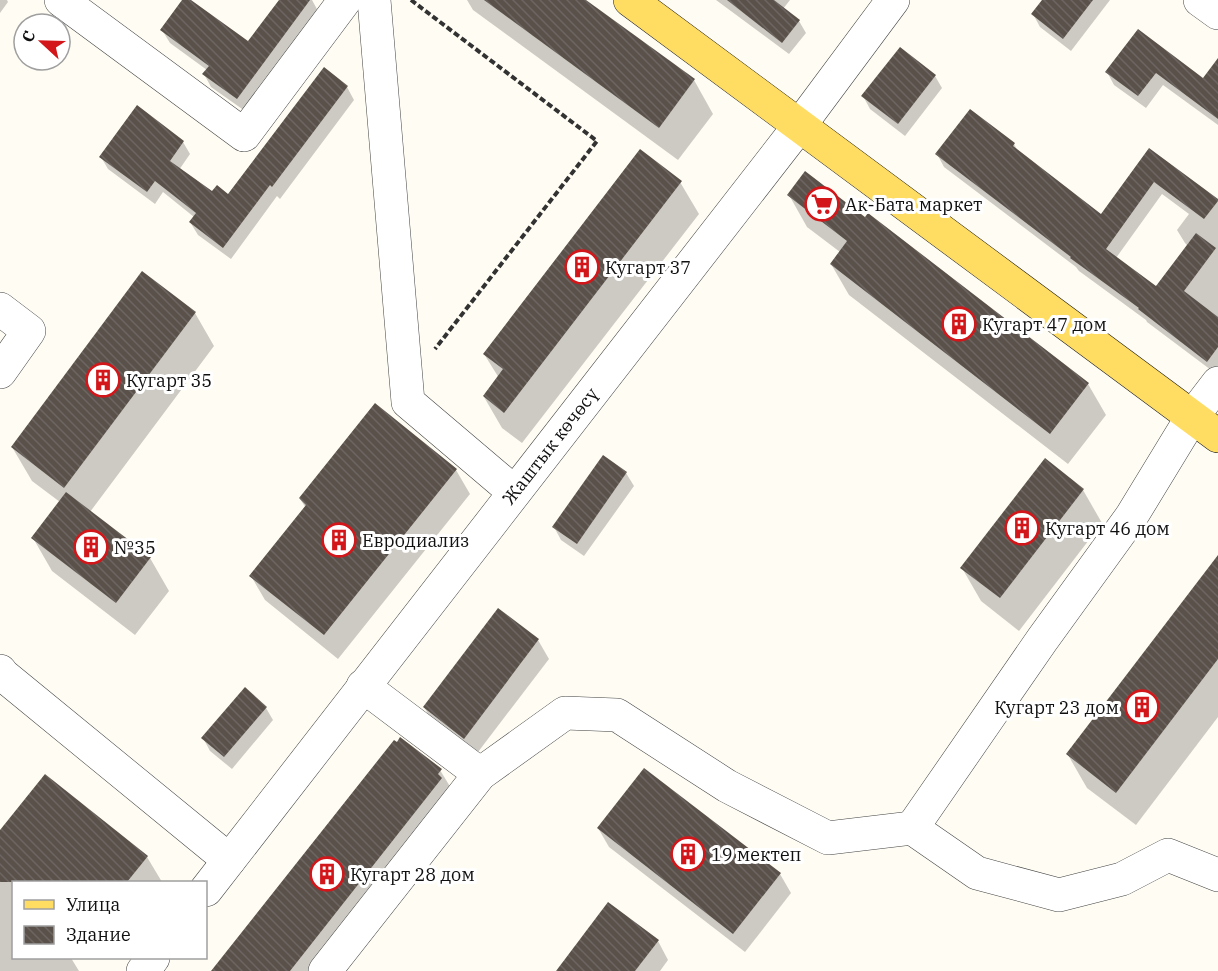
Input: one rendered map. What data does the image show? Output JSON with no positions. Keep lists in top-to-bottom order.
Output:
{
  "streets": {
    "street": ["Жаштык көчөсү"]
  },
  "places": {
    "supermarket": ["Ак-Бата маркет"],
    "building": [
      "Кугарт 37",
      "Кугарт 47 дом",
      "Кугарт 35",
      "Кугарт 46 дом",
      "Евродиализ",
      "№35",
      "Кугарт 23 дом",
      "19 мектеп",
      "Кугарт 28 дом"
    ]
  },
  "legend": ["Улица", "Здание"],
  "north": "left"
}
